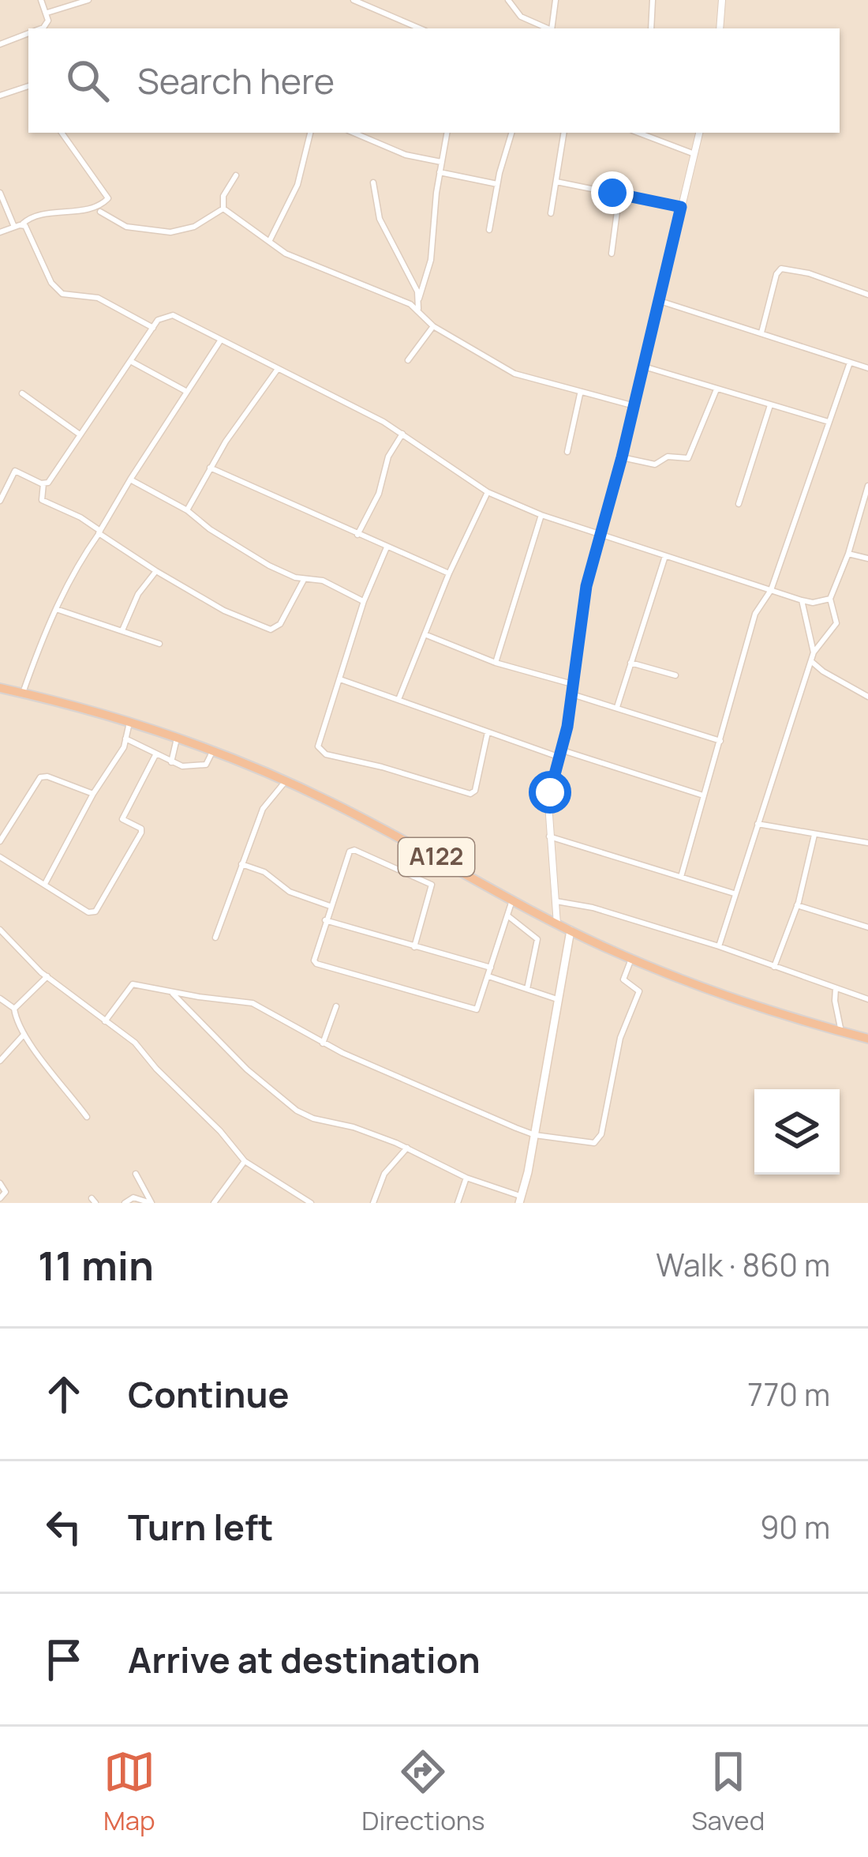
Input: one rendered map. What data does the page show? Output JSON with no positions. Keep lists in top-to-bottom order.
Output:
{
  "streets": {
    "highway": ["A122"]
  },
  "page": {
    "search": "Search here",
    "heading": ["11 min", "Walk · 860 m"],
    "list": [
      ["Continue", "770 m"],
      ["Turn left", "90 m"],
      "Arrive at destination"
    ],
    "nav": ["Map", "Directions", "Saved"]
  }
}
